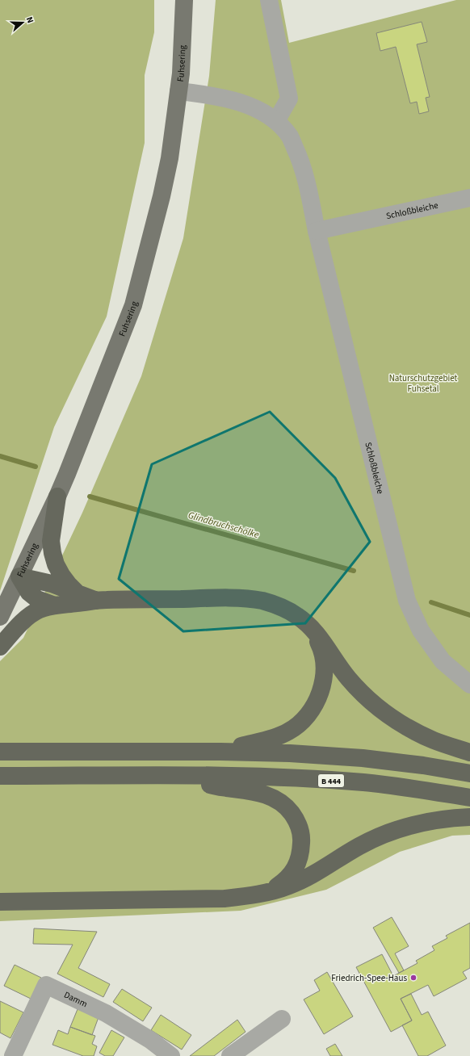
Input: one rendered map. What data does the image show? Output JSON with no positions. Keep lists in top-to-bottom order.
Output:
{
  "streets": {
    "highway": ["B 444"],
    "main road": ["Fuhsering"],
    "street": ["Schloßbleiche", "Damm"]
  },
  "crossings": [
    ["Fuhsering", "Schloßbleiche"]
  ],
  "water": ["Glindbruchschölke"],
  "parks": ["Naturschutzgebiet Fuhsetal"],
  "places": ["Friedrich-Spee-Haus"],
  "north": "right"
}
